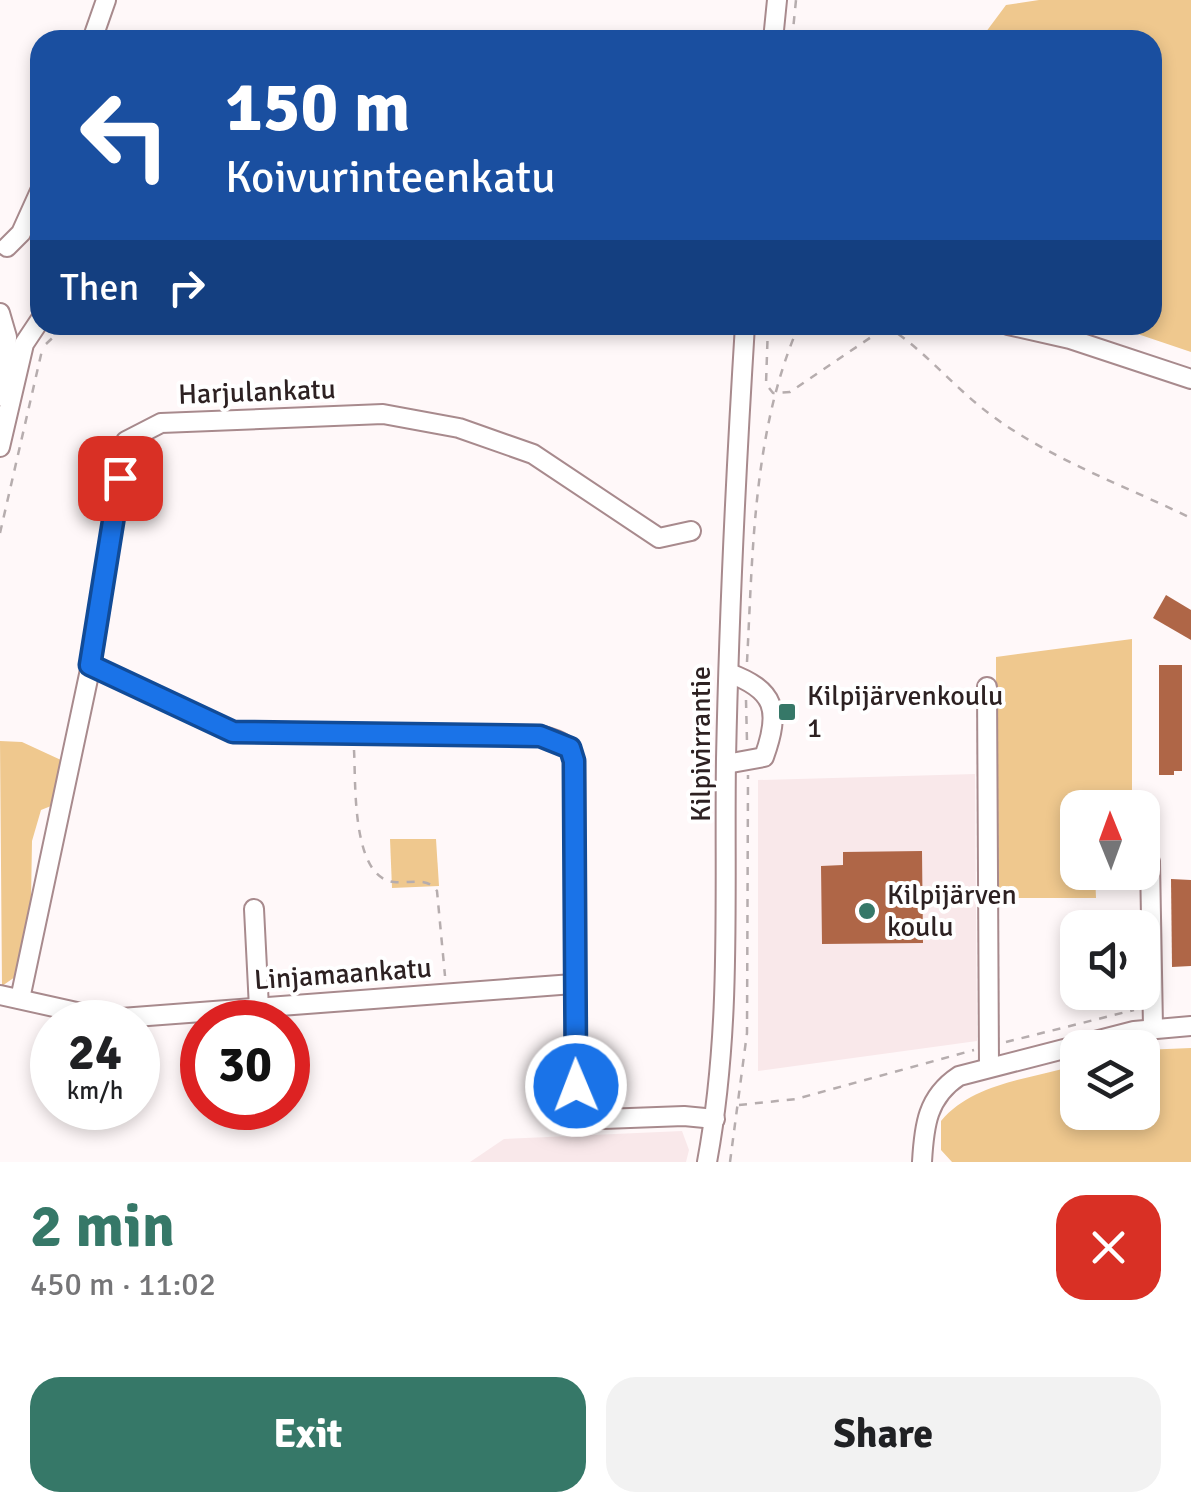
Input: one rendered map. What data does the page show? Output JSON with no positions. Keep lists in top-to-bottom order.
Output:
{
  "streets": {
    "street": ["Harjulankatu", "Kilpivirrantie", "Linjamaankatu"]
  },
  "crossings": [
    ["Harjulankatu", "Linjamaankatu"]
  ],
  "places": {
    "transit": ["Kilpijärvenkoulu 1"],
    "other": ["Kilpijärven koulu"]
  },
  "north": "top",
  "page": {
    "turn": ["150 m", "Koivurinteenkatu"],
    "then": "Then",
    "speed": "24 km/h",
    "limit": "30",
    "heading": ["2 min", "450 m · 11:02"],
    "buttons": ["Exit", "Share"]
  }
}
